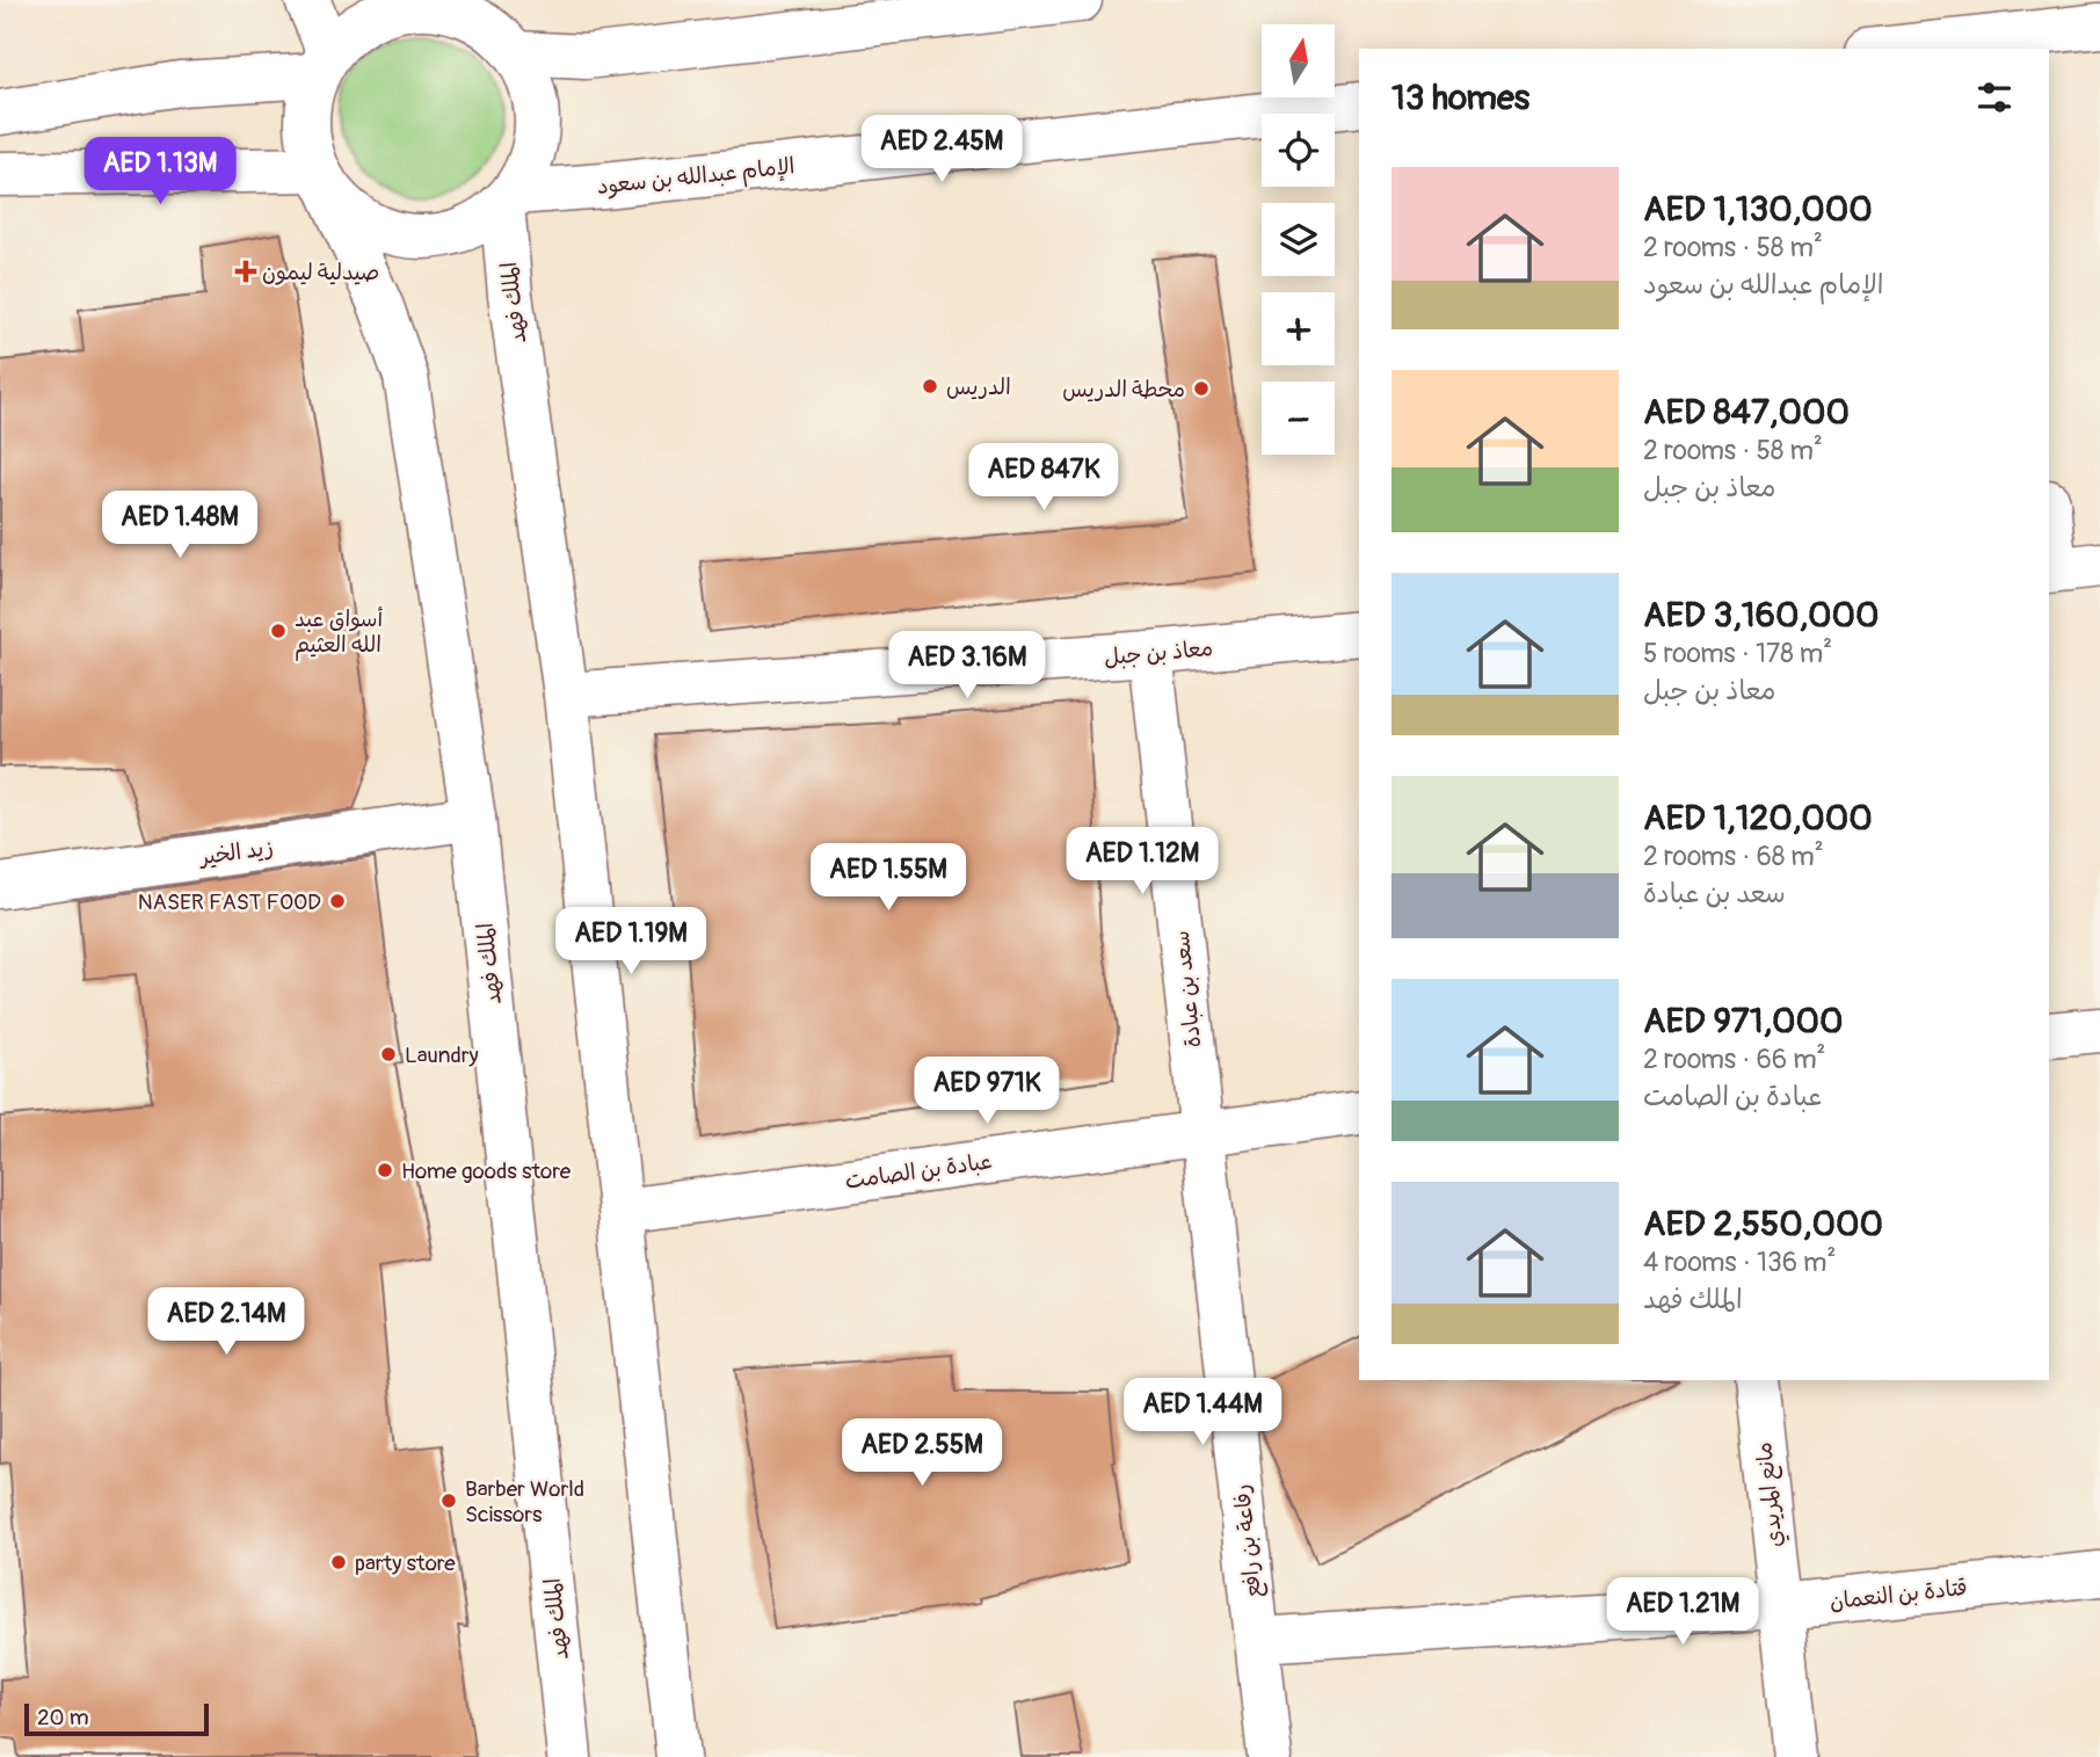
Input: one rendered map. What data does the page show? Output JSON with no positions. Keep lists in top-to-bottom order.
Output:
{
  "streets": {
    "street": [
      "الإمام عبدالله بن سعود",
      "الملك فهد",
      "معاذ بن جبل",
      "زيد الخير",
      "سعد بن عبادة",
      "عبادة بن الصامت",
      "مانع المريدي",
      "رفاعة بن رافع",
      "قتادة بن النعمان"
    ]
  },
  "crossings": [
    ["الإمام عبدالله بن سعود", "الملك فهد"],
    ["الملك فهد", "معاذ بن جبل"],
    ["الملك فهد", "زيد الخير"],
    ["الملك فهد", "عبادة بن الصامت"],
    ["معاذ بن جبل", "سعد بن عبادة"],
    ["سعد بن عبادة", "عبادة بن الصامت"],
    ["سعد بن عبادة", "رفاعة بن رافع"],
    ["عبادة بن الصامت", "رفاعة بن رافع"],
    ["مانع المريدي", "قتادة بن النعمان"],
    ["رفاعة بن رافع", "قتادة بن النعمان"]
  ],
  "places": {
    "health": ["صيدلية ليمون"],
    "other": [
      "الدريس",
      "محطة الدريس",
      "أسواق عبد الله العثيم",
      "NASER FAST FOOD",
      "Laundry",
      "Home goods store",
      "Barber World Scissors",
      "party store"
    ]
  },
  "scale_bar": "20 m",
  "north": "top",
  "page": {
    "map_buttons": ["+", "−"],
    "heading": "13 homes",
    "price": [
      "AED 2.45M",
      "AED 1.13M",
      "AED 847K",
      "AED 1.48M",
      "AED 3.16M",
      "AED 1.12M",
      "AED 1.55M",
      "AED 1.19M",
      "AED 971K",
      "AED 2.14M",
      "AED 1.44M",
      "AED 2.55M",
      "AED 1.21M"
    ],
    "list": [
      {
        "name": "AED 1,130,000",
        "note": "2 rooms · 58 m² · الإمام عبدالله بن سعود"
      },
      {
        "name": "AED 847,000",
        "note": "2 rooms · 58 m² · معاذ بن جبل"
      },
      {
        "name": "AED 3,160,000",
        "note": "5 rooms · 178 m² · معاذ بن جبل"
      },
      {
        "name": "AED 1,120,000",
        "note": "2 rooms · 68 m² · سعد بن عبادة"
      },
      {
        "name": "AED 971,000",
        "note": "2 rooms · 66 m² · عبادة بن الصامت"
      },
      {
        "name": "AED 2,550,000",
        "note": "4 rooms · 136 m² · الملك فهد"
      }
    ],
    "scale": "20 m"
  }
}
